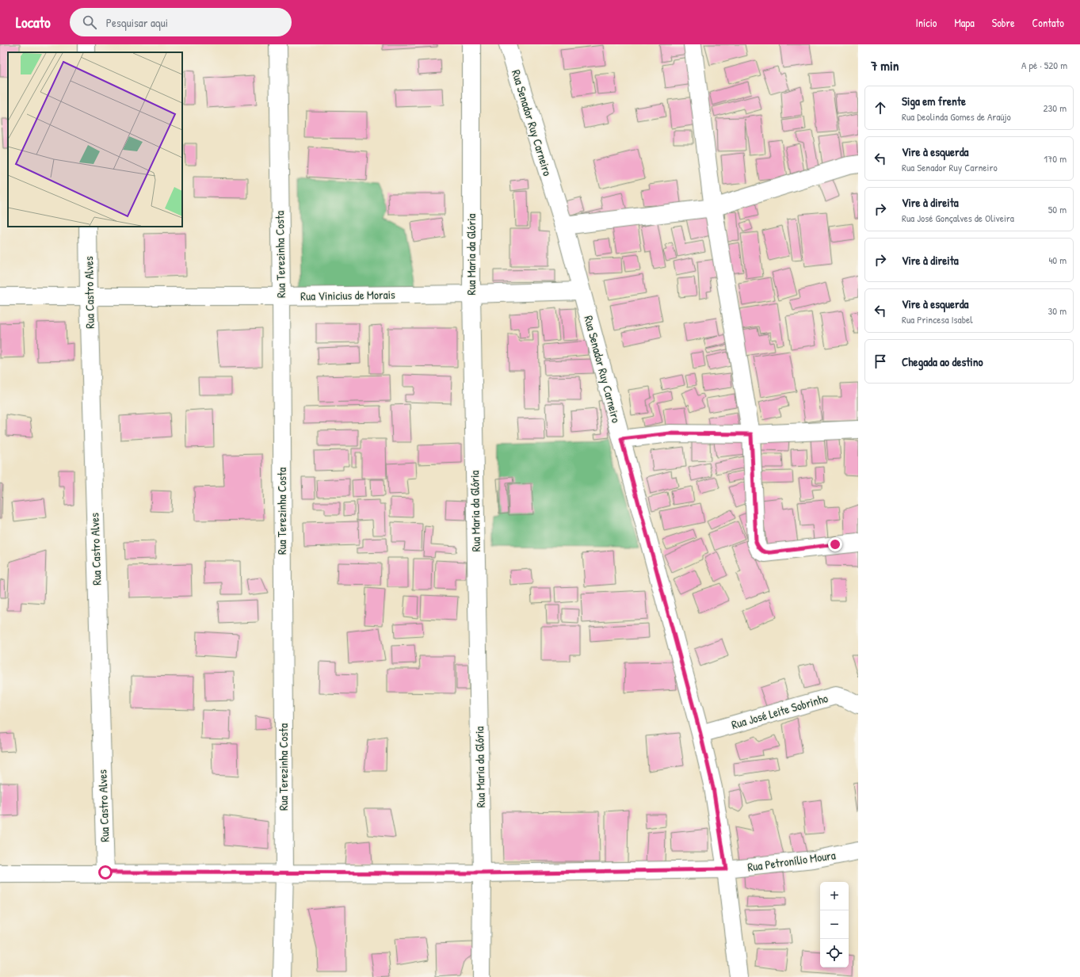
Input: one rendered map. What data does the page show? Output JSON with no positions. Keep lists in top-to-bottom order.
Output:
{
  "streets": {
    "street": [
      "Rua Senador Ruy Carneiro",
      "Rua Terezinha Costa",
      "Rua Maria da Glória",
      "Rua Castro Alves",
      "Rua Vinicius de Morais",
      "Rua José Leite Sobrinho",
      "Rua Petronílio Moura"
    ]
  },
  "crossings": [
    ["Rua Senador Ruy Carneiro", "Rua Vinicius de Morais"],
    ["Rua Senador Ruy Carneiro", "Rua José Leite Sobrinho"],
    ["Rua Senador Ruy Carneiro", "Rua Petronílio Moura"],
    ["Rua Terezinha Costa", "Rua Vinicius de Morais"],
    ["Rua Terezinha Costa", "Rua Petronílio Moura"],
    ["Rua Maria da Glória", "Rua Vinicius de Morais"],
    ["Rua Maria da Glória", "Rua Petronílio Moura"],
    ["Rua Castro Alves", "Rua Vinicius de Morais"],
    ["Rua Castro Alves", "Rua Petronílio Moura"]
  ],
  "page": {
    "header": "Locato",
    "search": "Pesquisar aqui",
    "nav": [
      "Início",
      "Mapa",
      "Sobre",
      "Contato"
    ],
    "heading": ["7 min", "A pé · 520 m"],
    "list": [
      ["Siga em frente", "Rua Deolinda Gomes de Araújo", "230 m"],
      ["Vire à esquerda", "Rua Senador Ruy Carneiro", "170 m"],
      ["Vire à direita", "Rua José Gonçalves de Oliveira", "50 m"],
      ["Vire à direita", "40 m"],
      ["Vire à esquerda", "Rua Princesa Isabel", "30 m"],
      "Chegada ao destino"
    ],
    "map_buttons": ["+", "−"]
  }
}
